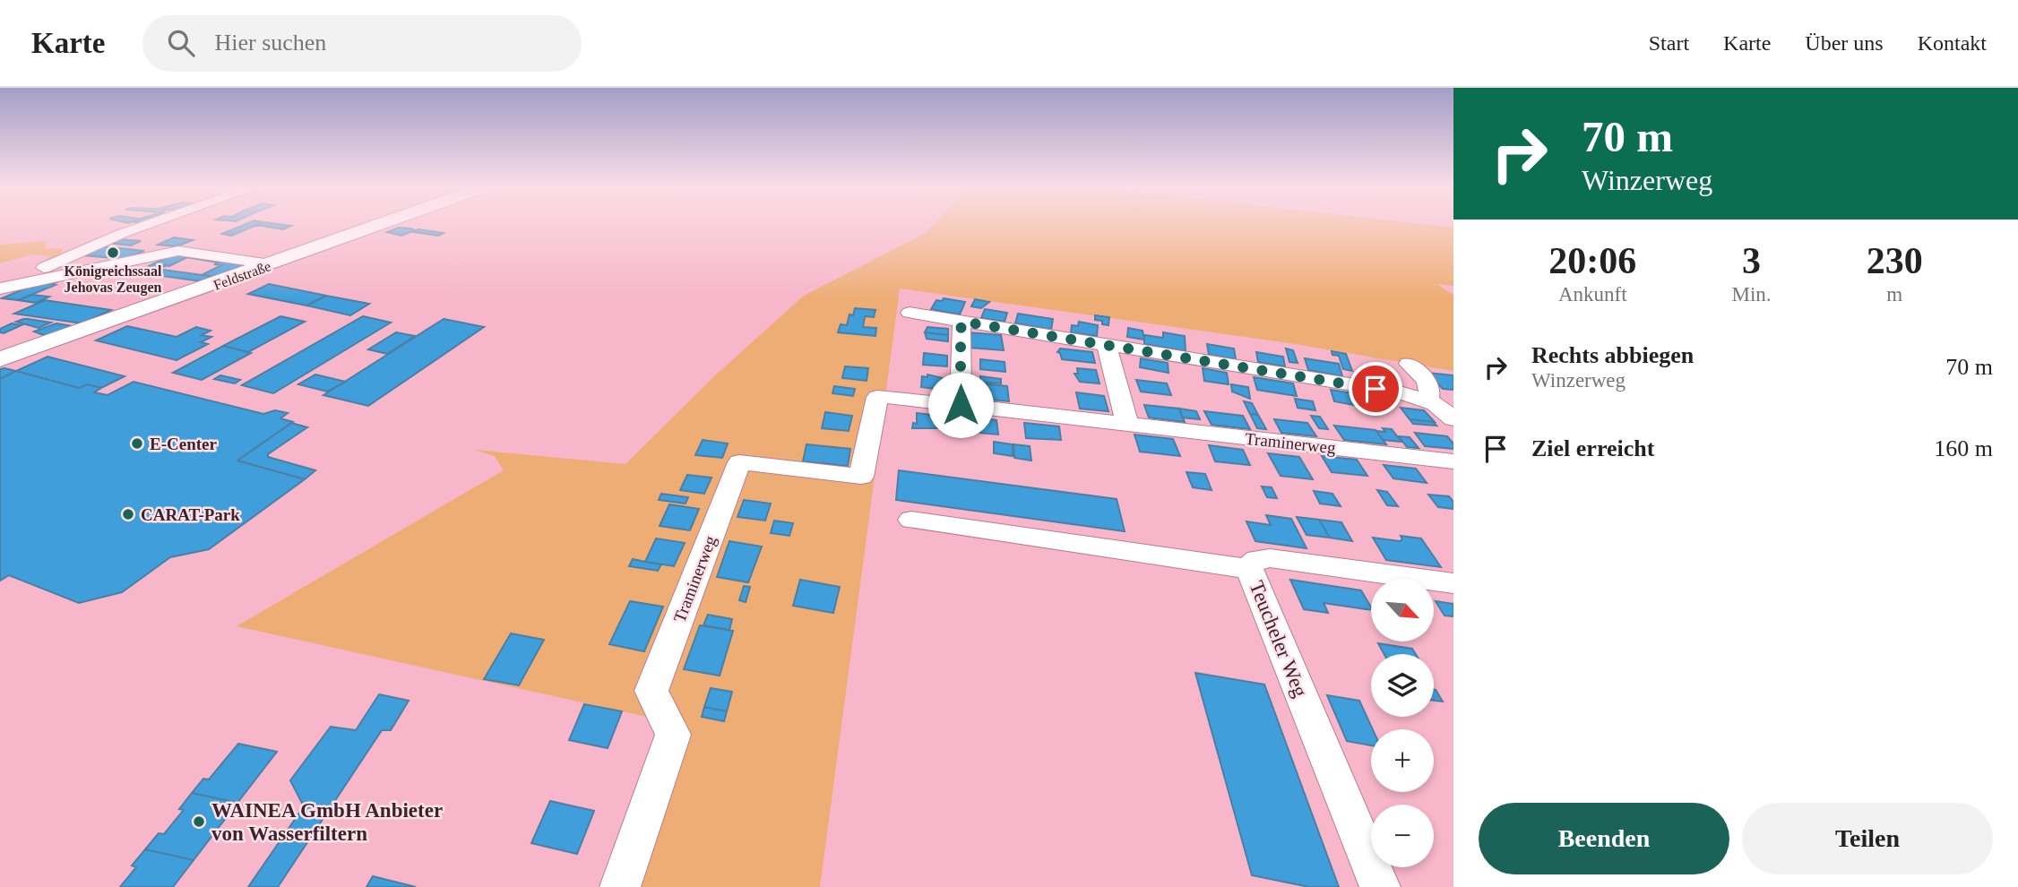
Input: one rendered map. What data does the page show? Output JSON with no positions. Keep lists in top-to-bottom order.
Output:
{
  "streets": {
    "street": ["Feldstraße", "Traminerweg", "Teucheler Weg"]
  },
  "places": [
    "Königreichssaal Jehovas Zeugen",
    "E-Center",
    "CARAT-Park",
    "WAINEA GmbH Anbieter von Wasserfiltern"
  ],
  "north": "bottom right",
  "page": {
    "header": "Karte",
    "search": "Hier suchen",
    "nav": [
      "Start",
      "Karte",
      "Über uns",
      "Kontakt"
    ],
    "turn": ["70 m", "Winzerweg"],
    "eta": [
      "20:06",
      "Ankunft",
      "3",
      "Min.",
      "230",
      "m"
    ],
    "list": [
      {
        "name": "Rechts abbiegen",
        "note": "Winzerweg",
        "value": "70 m"
      },
      {
        "name": "Ziel erreicht",
        "value": "160 m"
      }
    ],
    "map_buttons": ["+", "−"],
    "buttons": ["Beenden", "Teilen"]
  }
}
